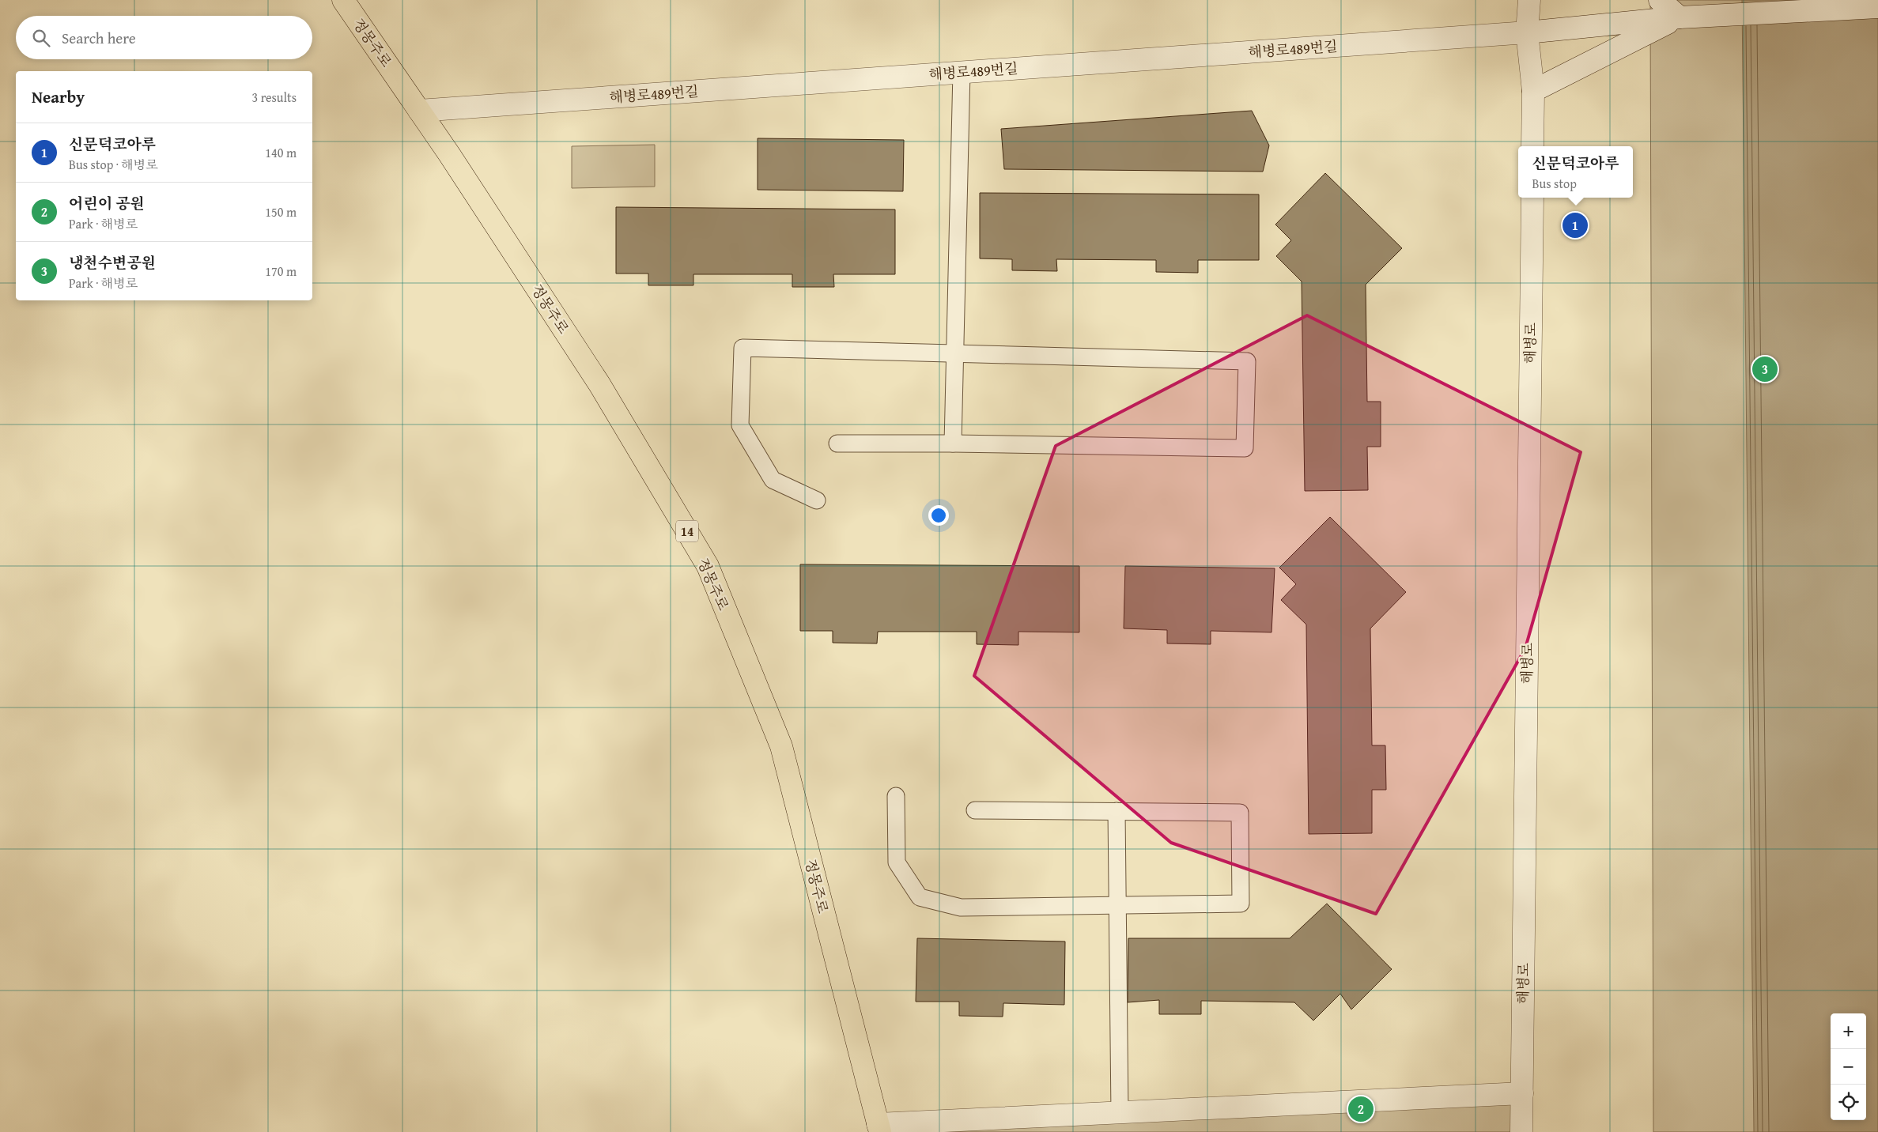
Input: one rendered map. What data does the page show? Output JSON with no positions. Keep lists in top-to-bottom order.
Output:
{
  "streets": {
    "main road": ["정몽주로", "14"],
    "street": ["해병로489번길", "해병로"]
  },
  "crossings": [
    ["정몽주로", "해병로489번길"]
  ],
  "page": {
    "search": "Search here",
    "heading": ["Nearby", "3 results"],
    "list": [
      {
        "mark": "1",
        "name": "신문덕코아루",
        "note": "Bus stop · 해병로",
        "value": "140 m"
      },
      {
        "mark": "2",
        "name": "어린이 공원",
        "note": "Park · 해병로",
        "value": "150 m"
      },
      {
        "mark": "3",
        "name": "냉천수변공원",
        "note": "Park · 해병로",
        "value": "170 m"
      }
    ],
    "popup": ["신문덕코아루", "Bus stop"],
    "pins": ["1", "3", "2"],
    "map_buttons": ["+", "−"]
  }
}
